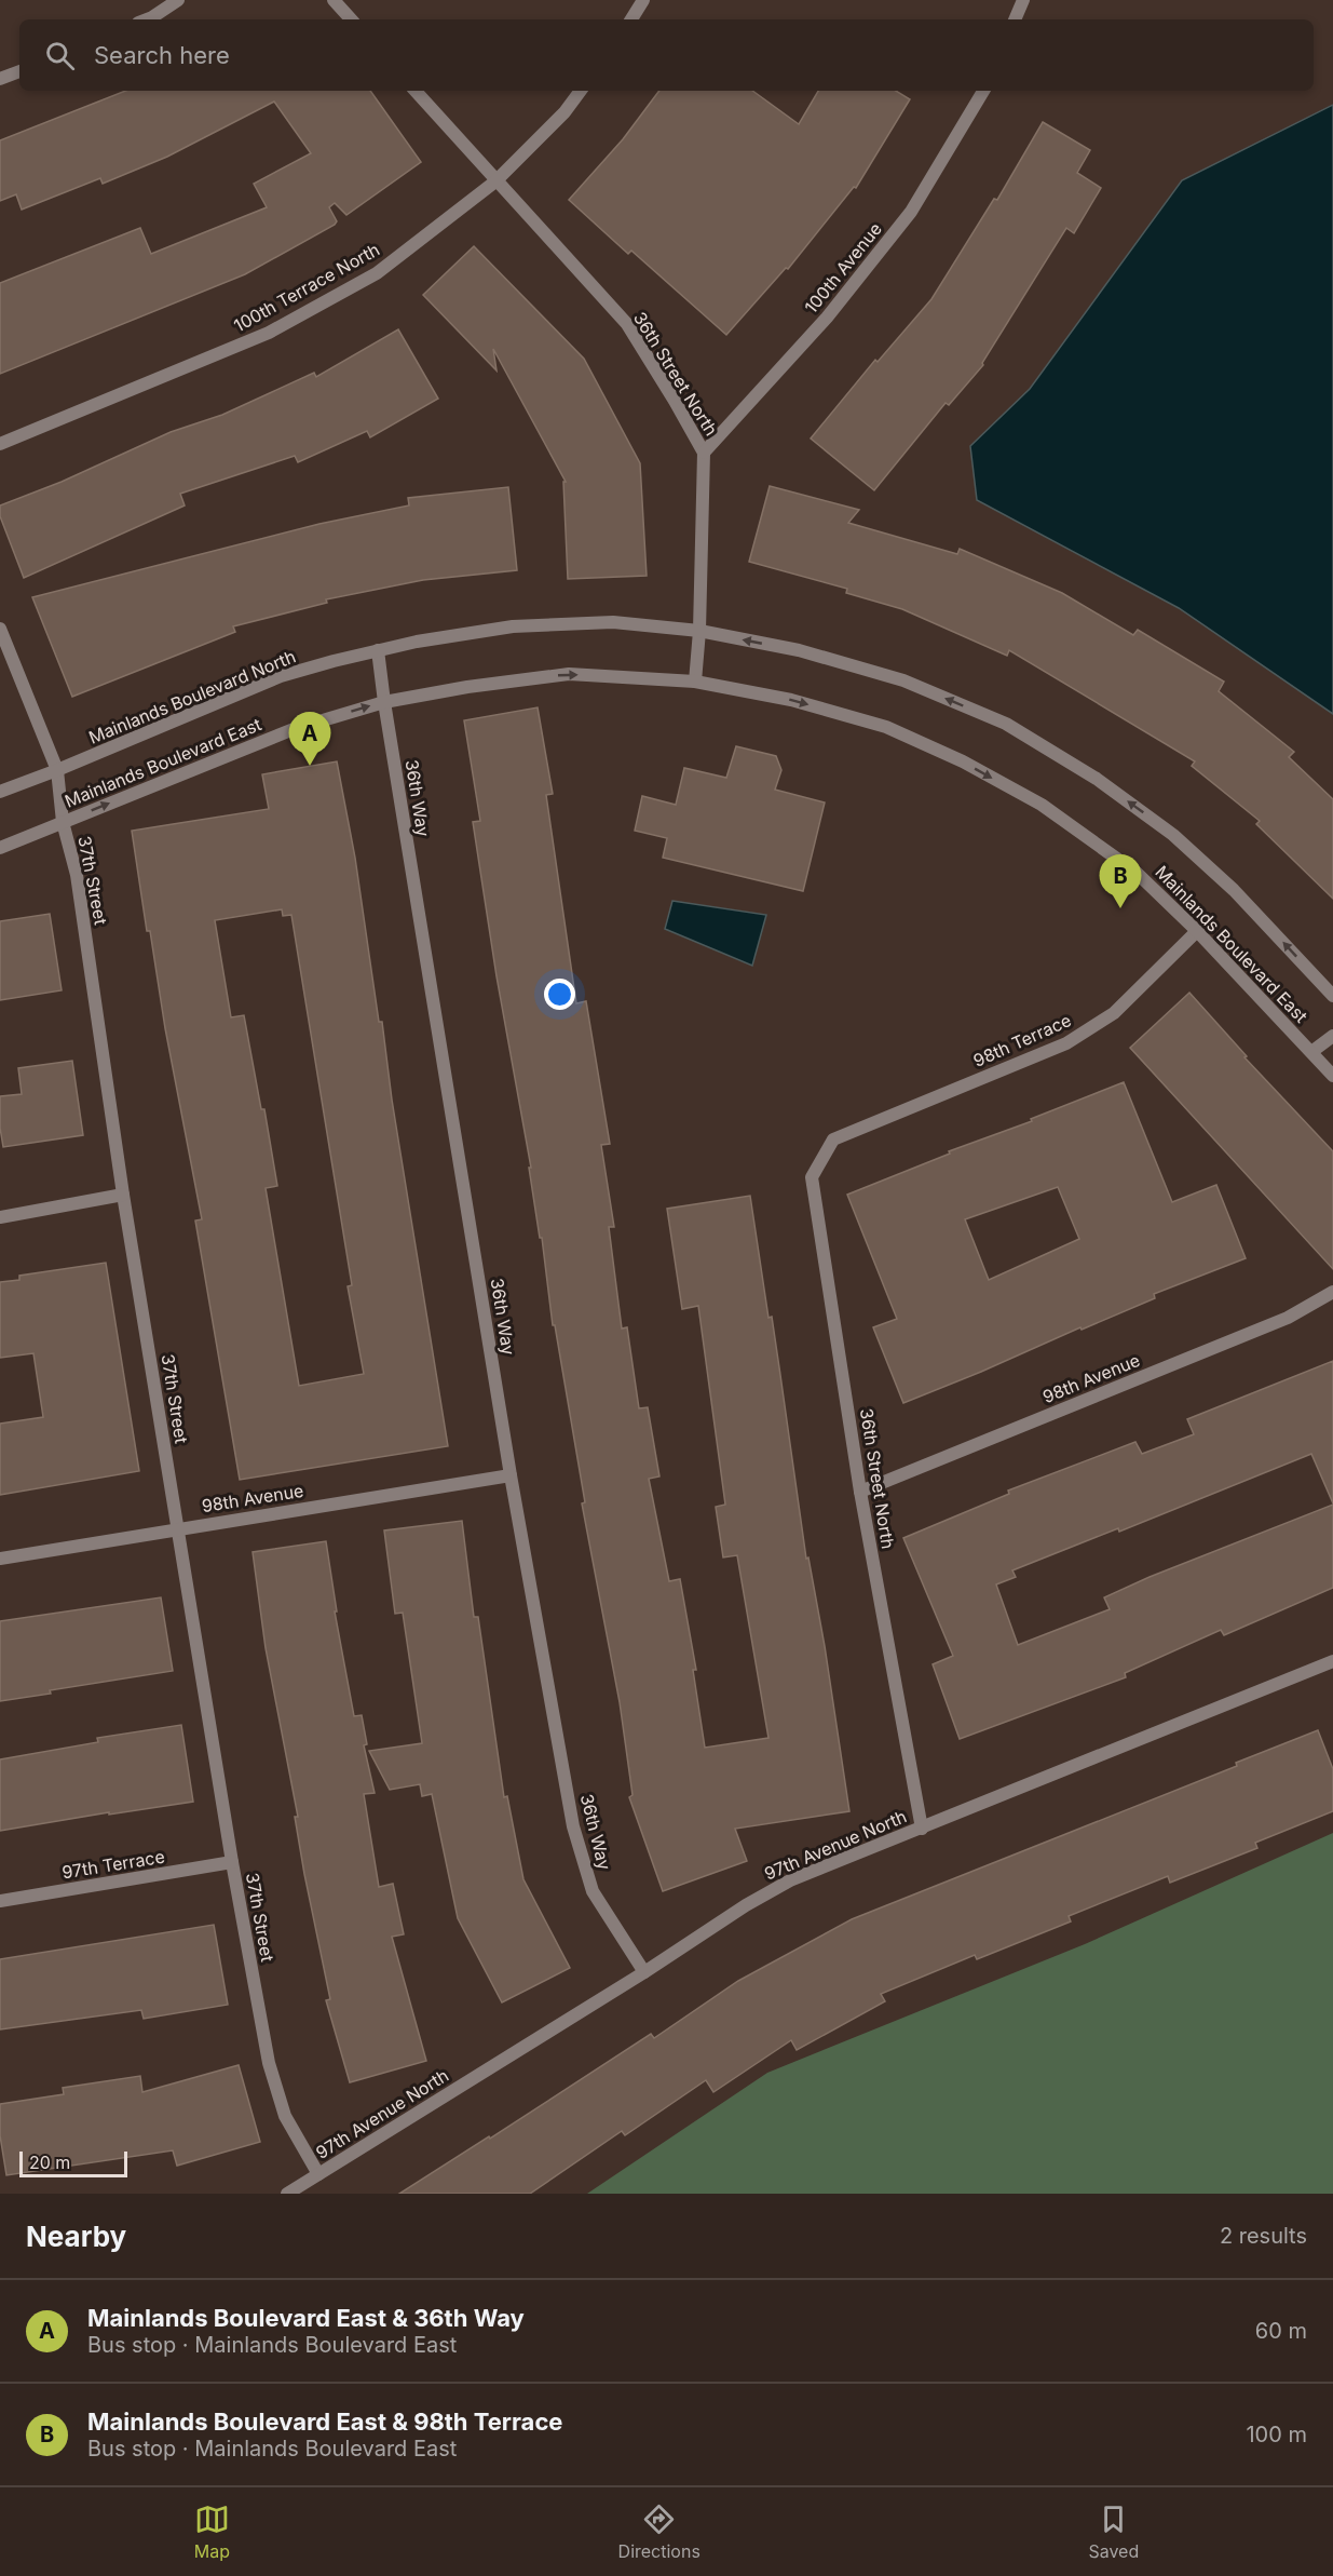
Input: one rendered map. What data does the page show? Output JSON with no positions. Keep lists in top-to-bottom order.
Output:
{
  "streets": {
    "street": [
      "100th Avenue",
      "100th Terrace North",
      "36th Street North",
      "Mainlands Boulevard North",
      "Mainlands Boulevard East",
      "36th Way",
      "37th Street",
      "98th Terrace",
      "98th Avenue",
      "97th Avenue North",
      "97th Terrace"
    ]
  },
  "crossings": [
    ["100th Avenue", "36th Street North"],
    ["100th Terrace North", "36th Street North"],
    ["36th Street North", "Mainlands Boulevard North"],
    ["36th Street North", "Mainlands Boulevard East"],
    ["36th Street North", "98th Terrace"],
    ["36th Street North", "98th Avenue"],
    ["36th Street North", "97th Avenue North"],
    ["Mainlands Boulevard North", "36th Way"],
    ["Mainlands Boulevard North", "37th Street"],
    ["Mainlands Boulevard East", "36th Way"],
    ["Mainlands Boulevard East", "37th Street"],
    ["Mainlands Boulevard East", "98th Terrace"],
    ["36th Way", "98th Avenue"],
    ["36th Way", "97th Avenue North"],
    ["37th Street", "98th Avenue"],
    ["37th Street", "97th Avenue North"],
    ["37th Street", "97th Terrace"]
  ],
  "one_way": ["Mainlands Boulevard North", "Mainlands Boulevard East"],
  "scale_bar": "20 m",
  "page": {
    "search": "Search here",
    "pins": ["A", "B"],
    "scale": "20 m",
    "heading": ["Nearby", "2 results"],
    "list": [
      {
        "mark": "A",
        "name": "Mainlands Boulevard East & 36th Way",
        "note": "Bus stop · Mainlands Boulevard East",
        "value": "60 m"
      },
      {
        "mark": "B",
        "name": "Mainlands Boulevard East & 98th Terrace",
        "note": "Bus stop · Mainlands Boulevard East",
        "value": "100 m"
      }
    ],
    "nav": ["Map", "Directions", "Saved"]
  }
}
